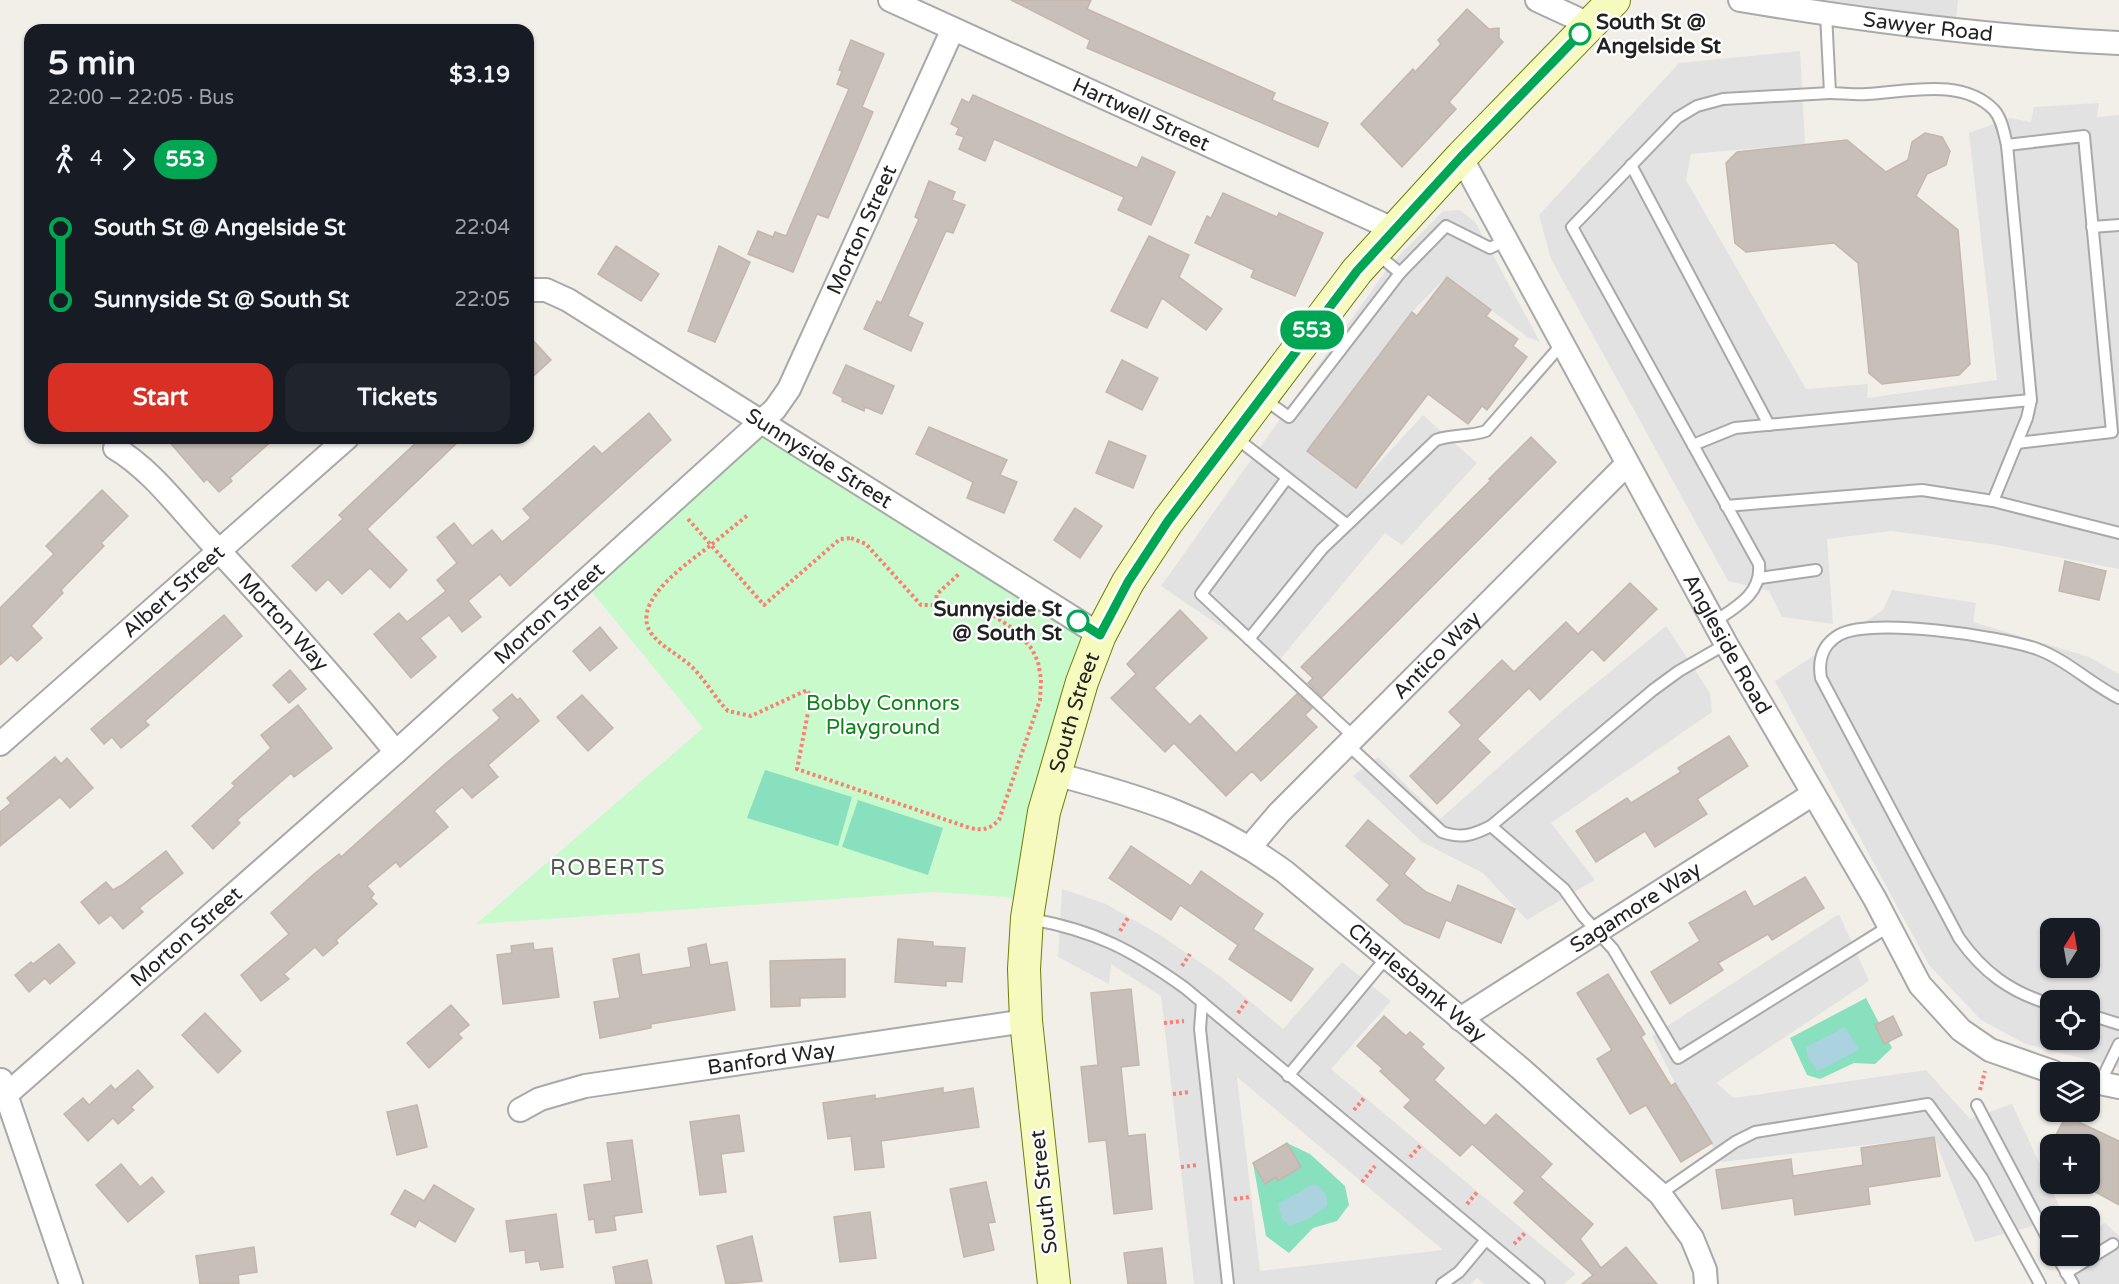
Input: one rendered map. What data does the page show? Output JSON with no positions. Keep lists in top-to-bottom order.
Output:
{
  "streets": {
    "main road": ["South Street"],
    "street": [
      "Sawyer Road",
      "Hartwell Street",
      "Morton Street",
      "Sunnyside Street",
      "Albert Street",
      "Morton Way",
      "Angleside Road",
      "Antico Way",
      "Sagamore Way",
      "Charlesbank Way",
      "Banford Way"
    ]
  },
  "crossings": [
    ["Hartwell Street", "Morton Street"],
    ["Hartwell Street", "South Street"],
    ["Morton Street", "Sunnyside Street"],
    ["Morton Street", "Morton Way"],
    ["Sunnyside Street", "South Street"],
    ["Albert Street", "Morton Way"],
    ["Angleside Road", "Antico Way"],
    ["Angleside Road", "South Street"],
    ["Angleside Road", "Sagamore Way"],
    ["Antico Way", "Charlesbank Way"],
    ["South Street", "Charlesbank Way"],
    ["South Street", "Banford Way"],
    ["Sagamore Way", "Charlesbank Way"]
  ],
  "districts": ["ROBERTS"],
  "parks": ["Bobby Connors Playground"],
  "places": ["South St @ Angelside St", "Sunnyside St @ South St"],
  "lines": ["bus line 553"],
  "north": "top",
  "page": {
    "on_map": "553",
    "heading": ["5 min", "22:00 – 22:05 · Bus", "$3.19"],
    "legs": ["4", "553"],
    "list": [
      {
        "name": "South St @ Angelside St",
        "value": "22:04"
      },
      {
        "name": "Sunnyside St @ South St",
        "value": "22:05"
      }
    ],
    "buttons": ["Start", "Tickets"],
    "map_buttons": ["+", "−"]
  }
}
